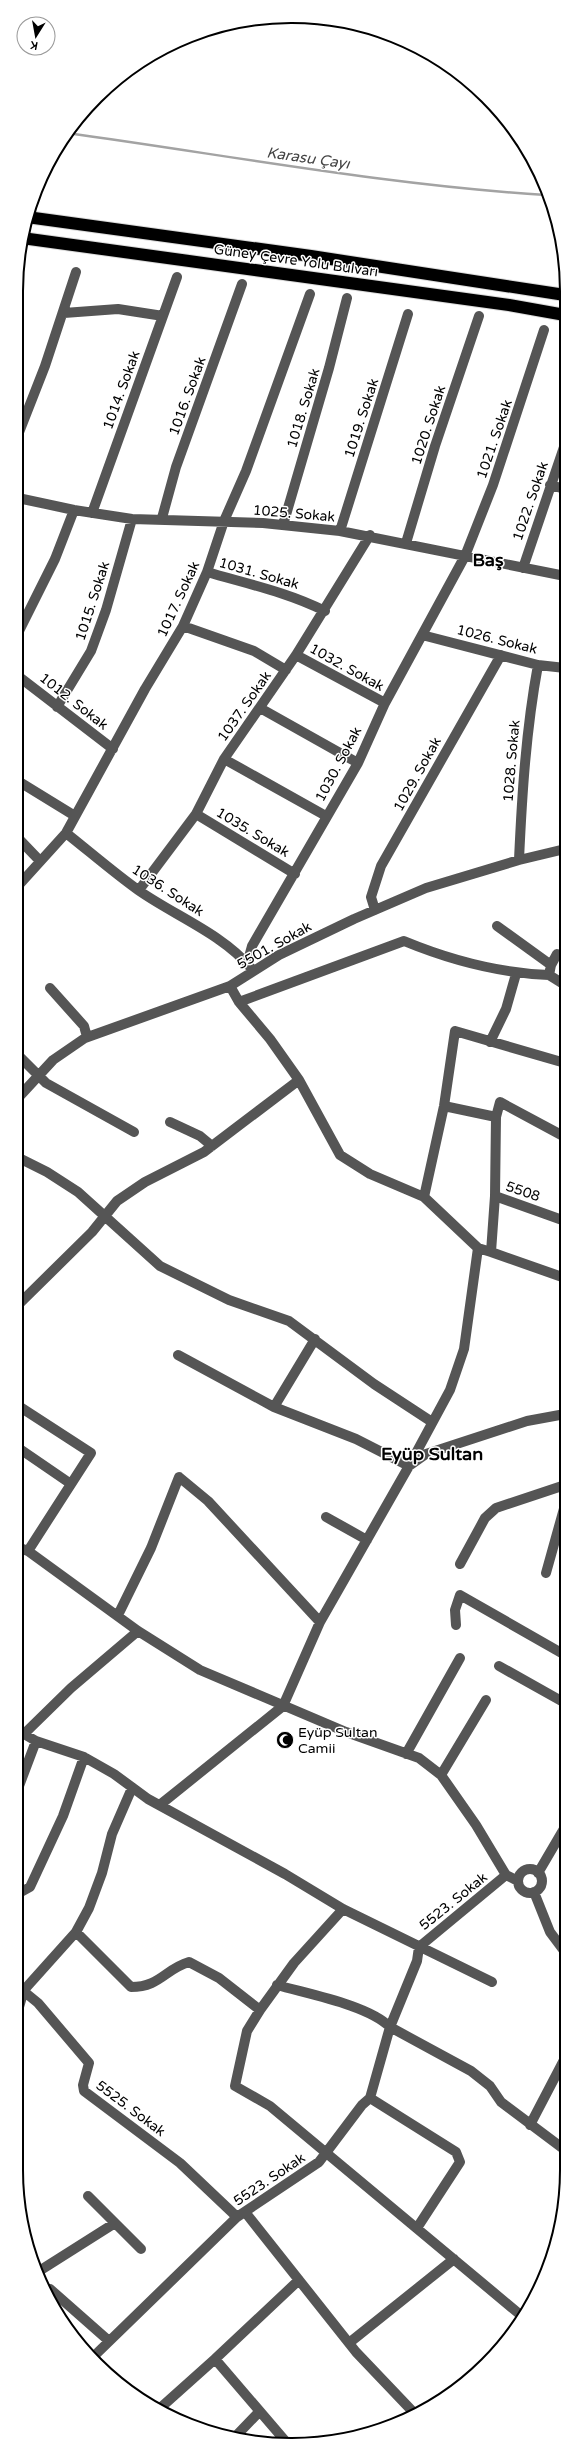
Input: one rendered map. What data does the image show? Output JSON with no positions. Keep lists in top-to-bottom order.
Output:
{
  "streets": {
    "highway": ["Güney Çevre Yolu Bulvarı"],
    "street": [
      "1014. Sokak",
      "1016. Sokak",
      "1018. Sokak",
      "1019. Sokak",
      "1020. Sokak",
      "1021. Sokak",
      "1022. Sokak",
      "1025. Sokak",
      "1031. Sokak",
      "1017. Sokak",
      "1015. Sokak",
      "1026. Sokak",
      "1032. Sokak",
      "1012. Sokak",
      "1037. Sokak",
      "1028. Sokak",
      "1030. Sokak",
      "1029. Sokak",
      "1035. Sokak",
      "1036. Sokak",
      "5501. Sokak",
      "5508",
      "5523. Sokak",
      "5525. Sokak"
    ]
  },
  "crossings": [
    ["1014. Sokak", "1025. Sokak"],
    ["1016. Sokak", "1025. Sokak"],
    ["1018. Sokak", "1025. Sokak"],
    ["1019. Sokak", "1025. Sokak"],
    ["1020. Sokak", "1025. Sokak"],
    ["1021. Sokak", "1025. Sokak"],
    ["1021. Sokak", "1030. Sokak"],
    ["1022. Sokak", "1025. Sokak"],
    ["1025. Sokak", "1017. Sokak"],
    ["1025. Sokak", "1015. Sokak"],
    ["1025. Sokak", "1037. Sokak"],
    ["1025. Sokak", "1030. Sokak"],
    ["1031. Sokak", "1017. Sokak"],
    ["1031. Sokak", "1037. Sokak"],
    ["1017. Sokak", "1012. Sokak"],
    ["1017. Sokak", "1036. Sokak"],
    ["1015. Sokak", "1012. Sokak"],
    ["1026. Sokak", "1028. Sokak"],
    ["1026. Sokak", "1030. Sokak"],
    ["1026. Sokak", "1029. Sokak"],
    ["1032. Sokak", "1037. Sokak"],
    ["1032. Sokak", "1030. Sokak"],
    ["1037. Sokak", "1035. Sokak"],
    ["1037. Sokak", "1036. Sokak"],
    ["1028. Sokak", "5501. Sokak"],
    ["1030. Sokak", "1035. Sokak"],
    ["1030. Sokak", "1036. Sokak"],
    ["1030. Sokak", "5501. Sokak"],
    ["1029. Sokak", "5501. Sokak"],
    ["1036. Sokak", "5501. Sokak"],
    ["5523. Sokak", "5525. Sokak"]
  ],
  "districts": ["Baş", "Eyüp Sultan"],
  "water": ["Karasu Çayı"],
  "places": {
    "mosque": ["Eyüp Sultan Camii"]
  },
  "north": "bottom"
}
